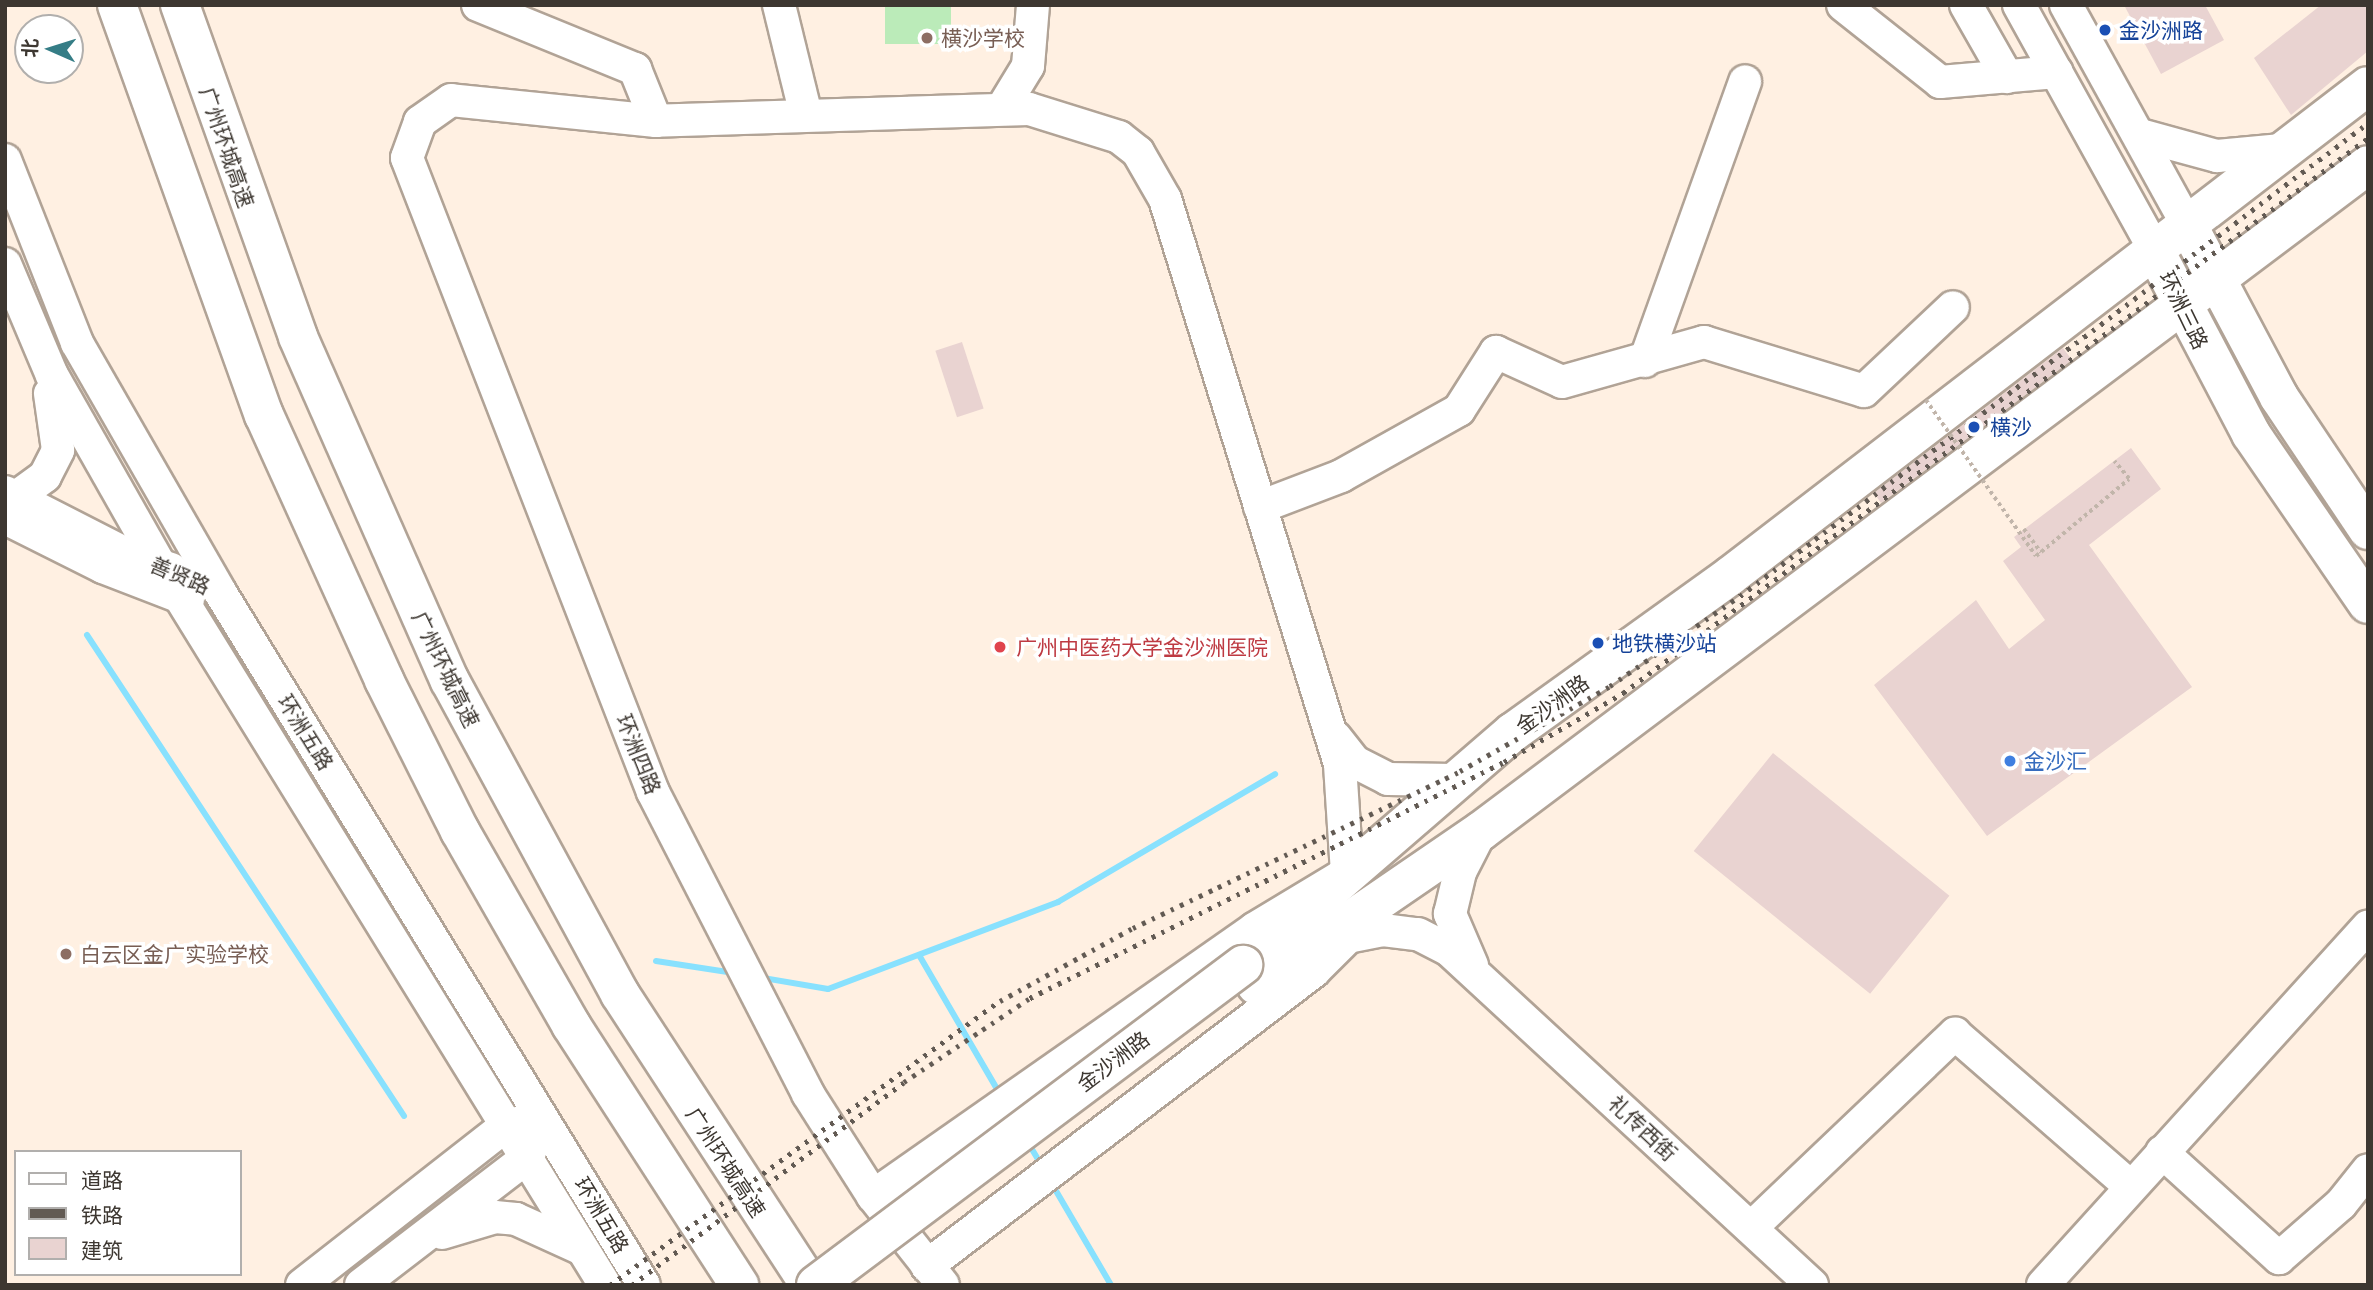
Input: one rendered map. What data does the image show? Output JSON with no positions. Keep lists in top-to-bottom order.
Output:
{
  "streets": {
    "main road": ["广州环城高速", "环洲三路", "金沙洲路"],
    "street": [
      "善贤路",
      "环洲五路",
      "环洲四路",
      "礼传西街"
    ]
  },
  "crossings": [
    ["环洲三路", "金沙洲路"],
    ["善贤路", "环洲五路"],
    ["金沙洲路", "环洲四路"]
  ],
  "places": [
    "金沙洲路",
    "横沙学校",
    "横沙",
    "地铁横沙站",
    "广州中医药大学金沙洲医院",
    "金沙汇",
    "白云区金广实验学校"
  ],
  "legend": ["道路", "铁路", "建筑"],
  "north": "left"
}
